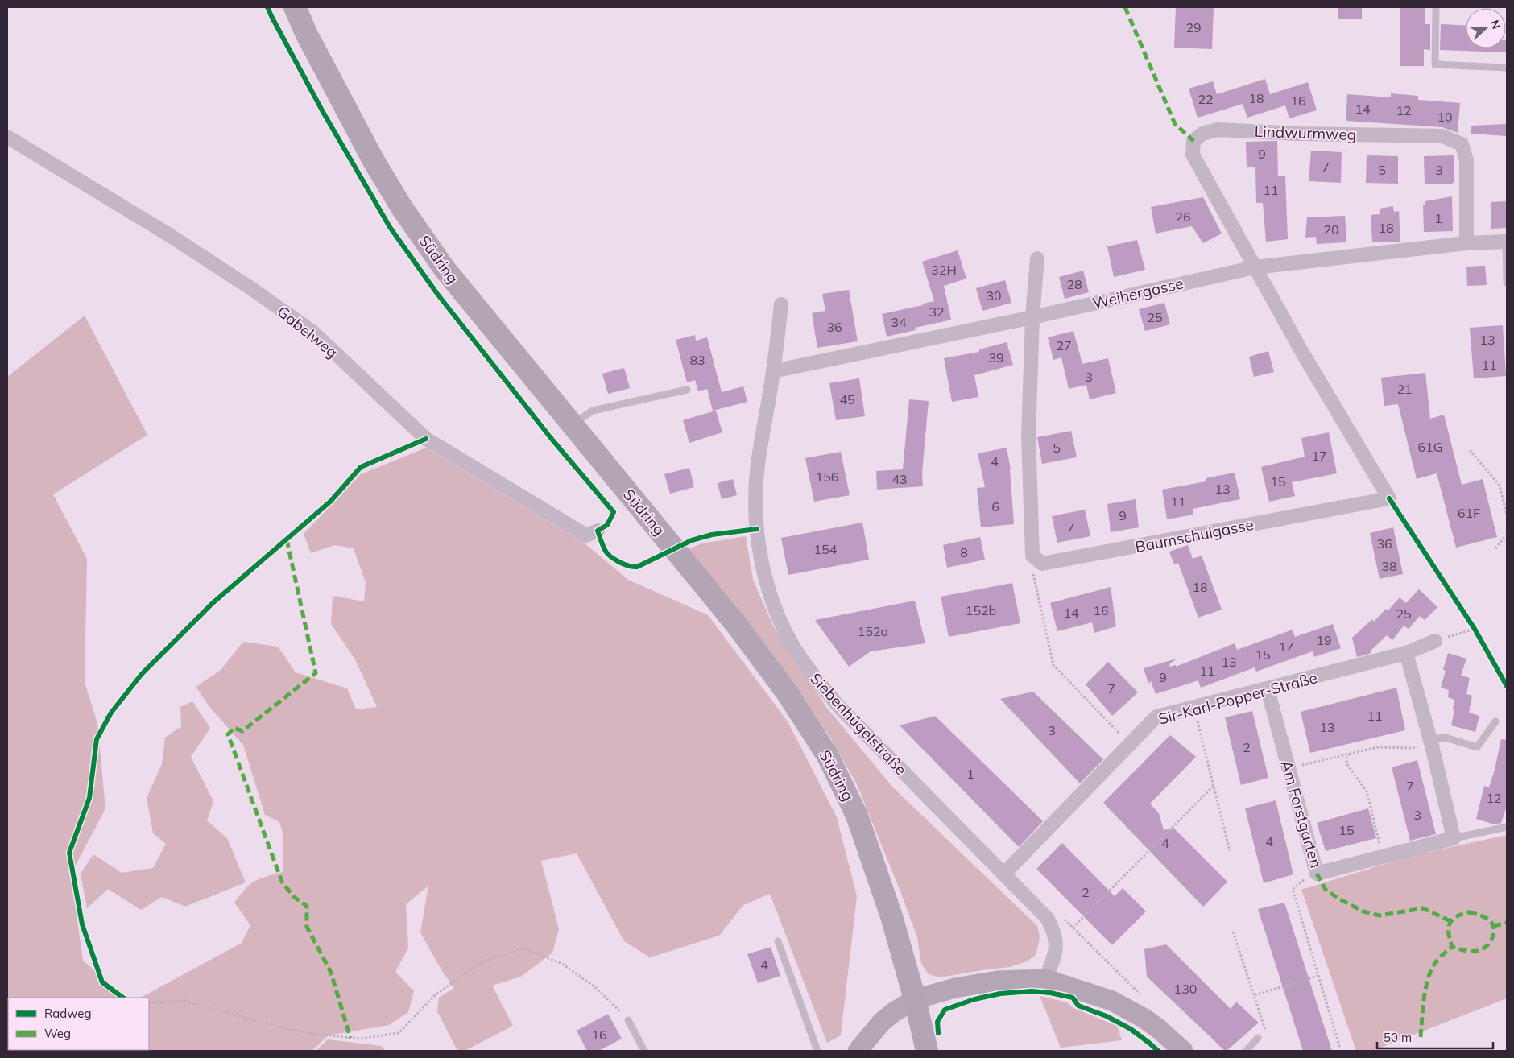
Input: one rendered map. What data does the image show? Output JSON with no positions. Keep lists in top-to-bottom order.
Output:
{
  "streets": {
    "main road": ["Südring"],
    "street": [
      "Lindwurmweg",
      "Weihergasse",
      "Gabelweg",
      "Baumschulgasse",
      "Sir-Karl-Popper-Straße",
      "Siebenhügelstraße",
      "Am Forstgarten"
    ]
  },
  "crossings": [
    ["Lindwurmweg", "Weihergasse"],
    ["Lindwurmweg", "Baumschulgasse"],
    ["Weihergasse", "Baumschulgasse"],
    ["Weihergasse", "Siebenhügelstraße"],
    ["Sir-Karl-Popper-Straße", "Siebenhügelstraße"],
    ["Sir-Karl-Popper-Straße", "Am Forstgarten"]
  ],
  "house_numbers": [
    "29",
    "18",
    "22",
    "16",
    "14",
    "12",
    "10",
    "9",
    "7",
    "5",
    "3",
    "11",
    "26",
    "1",
    "18",
    "20",
    "32H",
    "28",
    "30",
    "32",
    "25",
    "34",
    "36",
    "13",
    "27",
    "39",
    "83",
    "11",
    "3",
    "21",
    "45",
    "61G",
    "5",
    "17",
    "4",
    "156",
    "43",
    "15",
    "13",
    "11",
    "6",
    "61F",
    "9",
    "7",
    "36",
    "154",
    "8",
    "38",
    "18",
    "152b",
    "16",
    "14",
    "25",
    "152a",
    "19",
    "17",
    "15",
    "13",
    "11",
    "9",
    "7",
    "11",
    "13",
    "3",
    "2",
    "1",
    "7",
    "12",
    "3",
    "15",
    "4",
    "4",
    "2",
    "4",
    "130",
    "16"
  ],
  "legend": ["Radweg", "Weg"],
  "scale_bar": "50 m",
  "north": "right"
}
